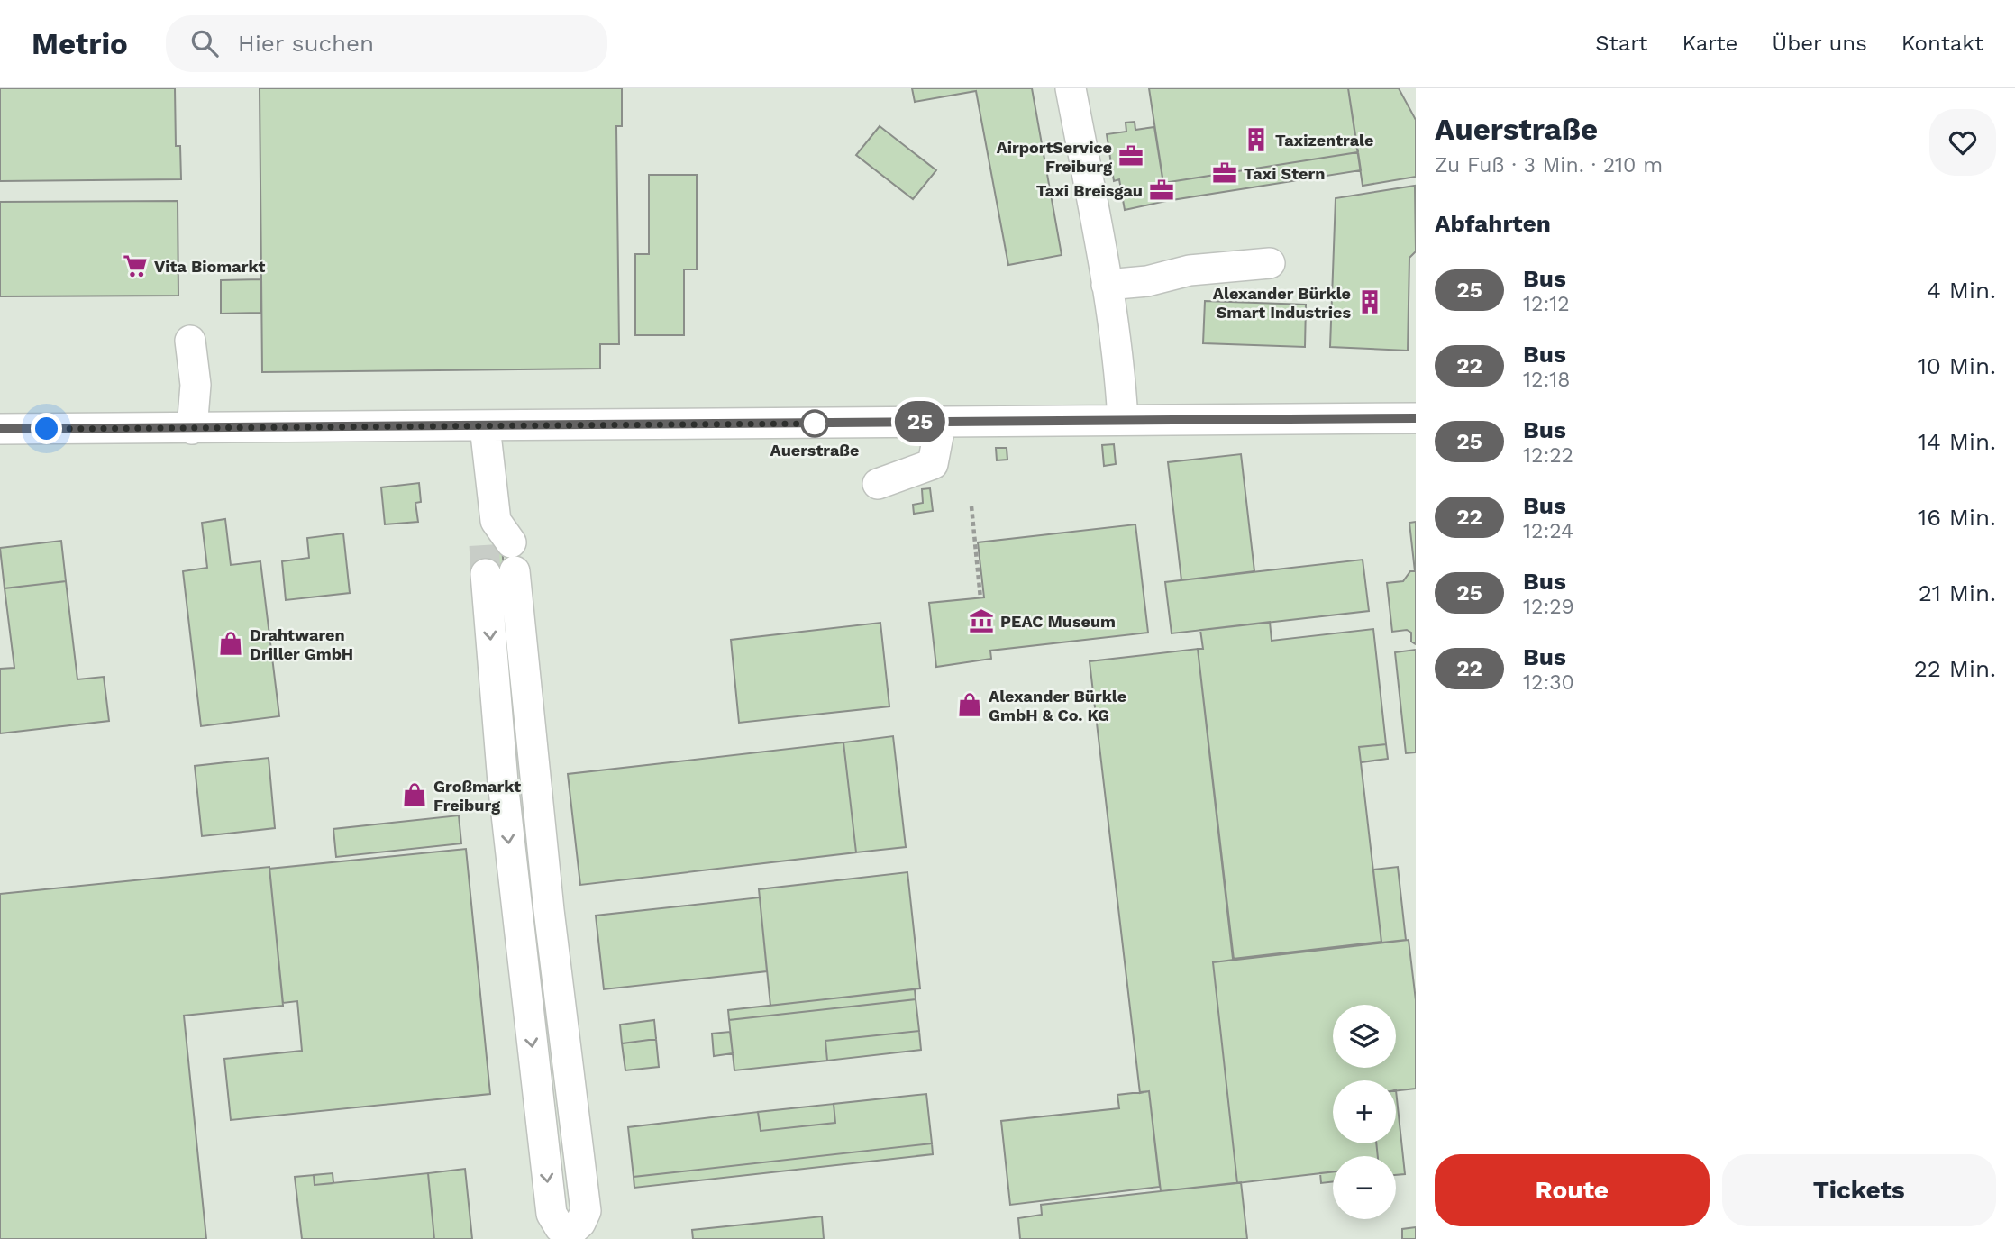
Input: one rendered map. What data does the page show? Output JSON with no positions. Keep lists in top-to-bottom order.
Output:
{
  "places": {
    "building": ["Taxizentrale", "Alexander Bürkle Smart Industries"],
    "office": ["AirportService Freiburg", "Taxi Stern", "Taxi Breisgau"],
    "supermarket": ["Vita Biomarkt"],
    "other": ["Auerstraße"],
    "museum": ["PEAC Museum"],
    "shop": ["Drahtwaren Driller GmbH", "Alexander Bürkle GmbH & Co. KG", "Großmarkt Freiburg"]
  },
  "lines": ["bus line 25"],
  "page": {
    "header": "Metrio",
    "search": "Hier suchen",
    "nav": [
      "Start",
      "Karte",
      "Über uns",
      "Kontakt"
    ],
    "on_map": "25",
    "heading": [
      ["Auerstraße", "Zu Fuß · 3 Min. · 210 m"],
      "Abfahrten"
    ],
    "list": [
      {
        "mark": "25",
        "name": "Bus",
        "note": "12:12",
        "value": "4 Min."
      },
      {
        "mark": "22",
        "name": "Bus",
        "note": "12:18",
        "value": "10 Min."
      },
      {
        "mark": "25",
        "name": "Bus",
        "note": "12:22",
        "value": "14 Min."
      },
      {
        "mark": "22",
        "name": "Bus",
        "note": "12:24",
        "value": "16 Min."
      },
      {
        "mark": "25",
        "name": "Bus",
        "note": "12:29",
        "value": "21 Min."
      },
      {
        "mark": "22",
        "name": "Bus",
        "note": "12:30",
        "value": "22 Min."
      }
    ],
    "map_buttons": ["+", "−"],
    "buttons": ["Route", "Tickets"]
  }
}
